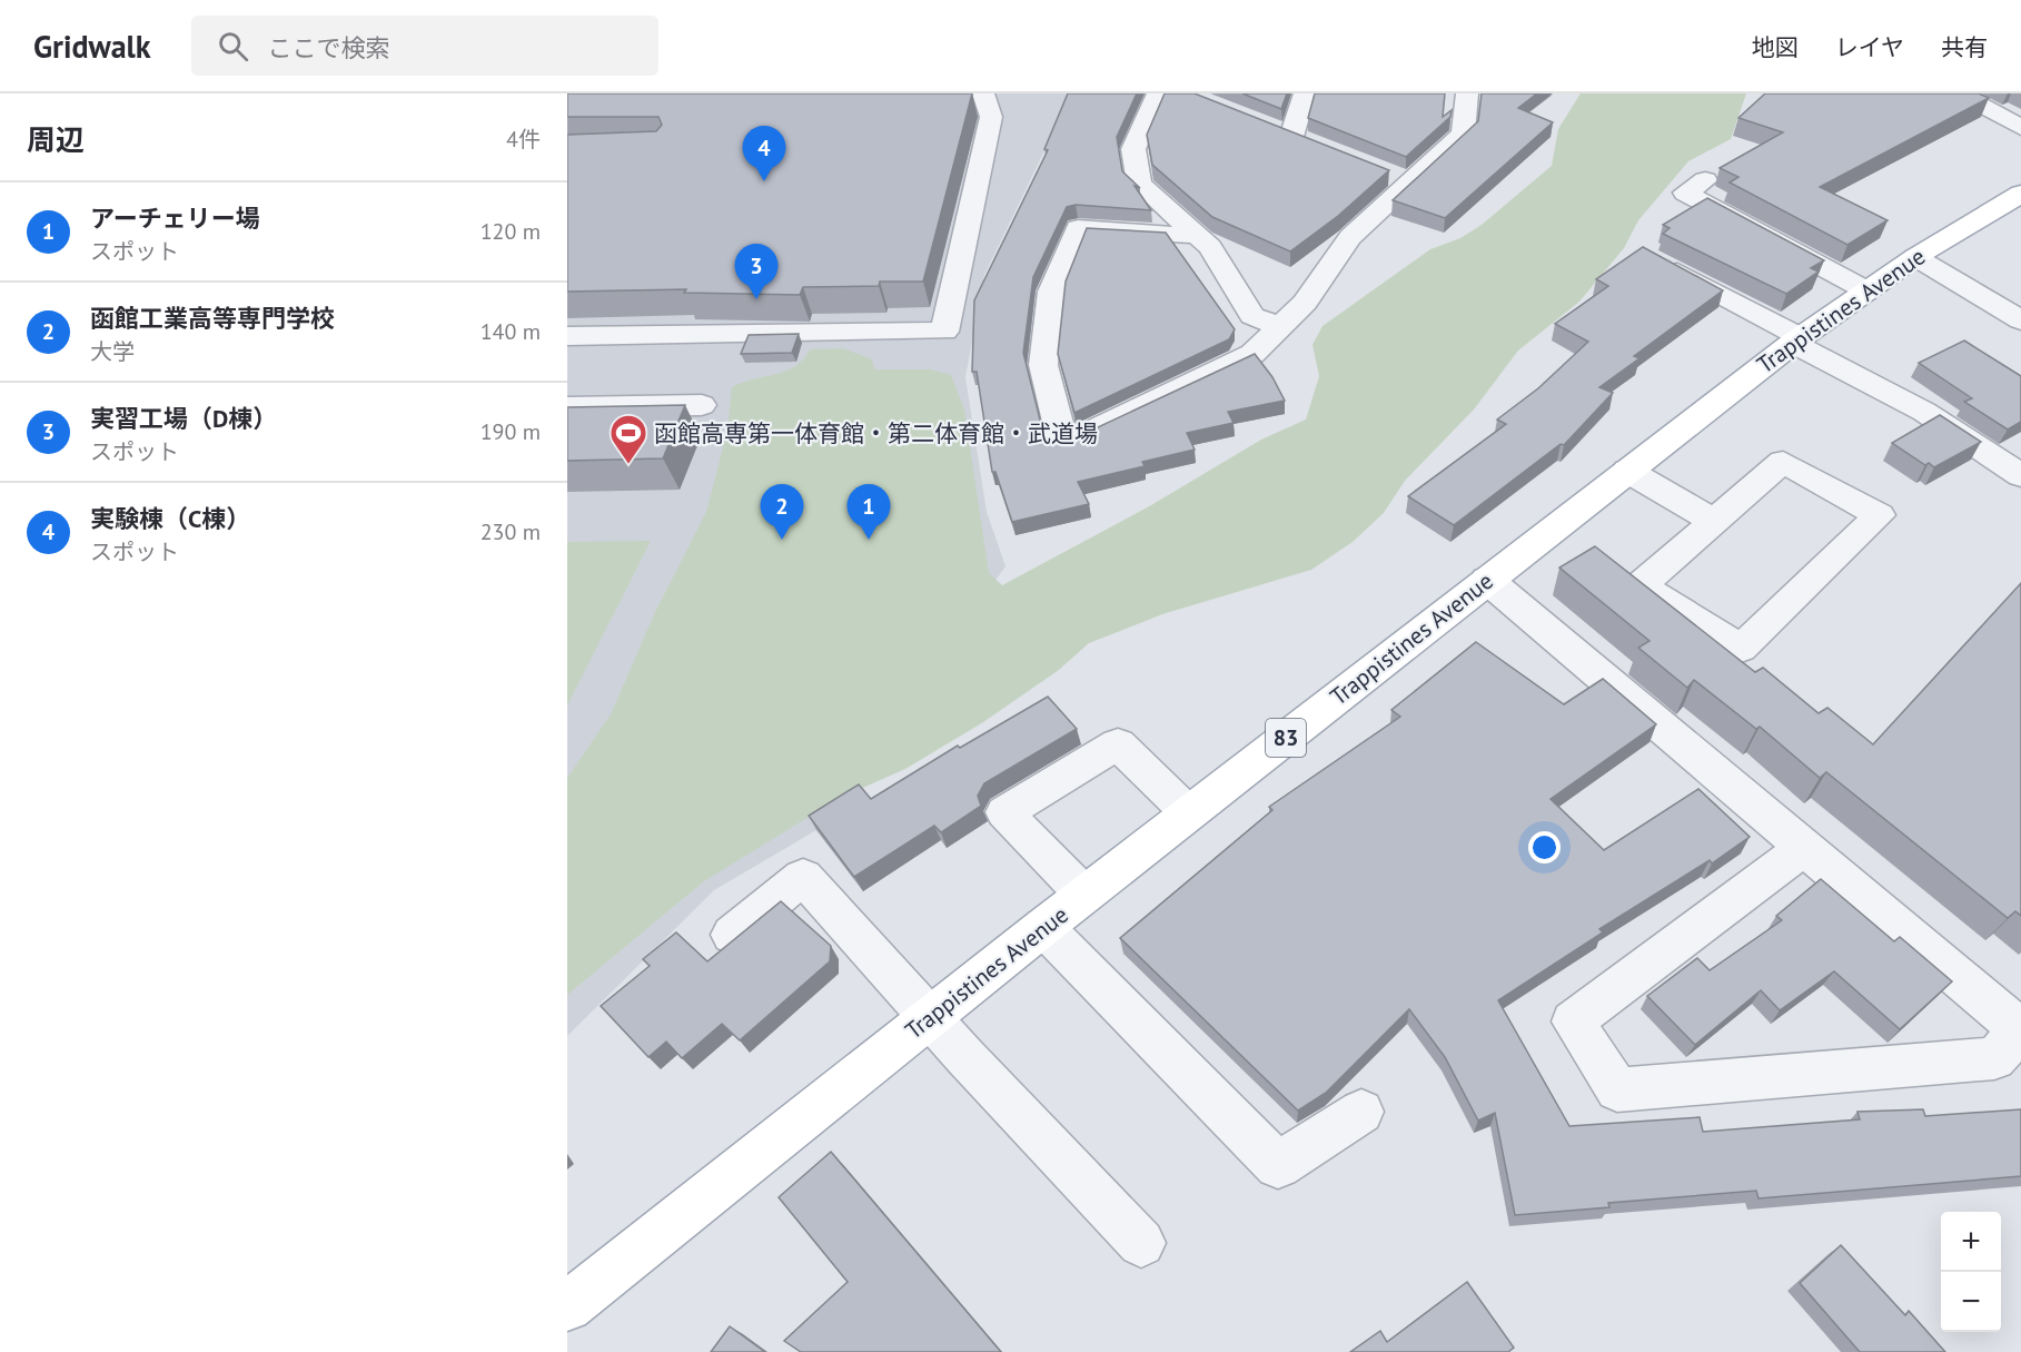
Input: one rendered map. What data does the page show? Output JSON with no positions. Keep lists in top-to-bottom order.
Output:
{
  "streets": {
    "main road": ["Trappistines Avenue", "83"]
  },
  "places": {
    "sports": ["函館高専第一体育館・第二体育館・武道場"]
  },
  "page": {
    "header": "Gridwalk",
    "search": "ここで検索",
    "nav": ["地図", "レイヤ", "共有"],
    "heading": ["周辺", "4件"],
    "pins": [
      "4",
      "3",
      "1",
      "2"
    ],
    "list": [
      {
        "mark": "1",
        "name": "アーチェリー場",
        "note": "スポット",
        "value": "120 m"
      },
      {
        "mark": "2",
        "name": "函館工業高等専門学校",
        "note": "大学",
        "value": "140 m"
      },
      {
        "mark": "3",
        "name": "実習工場（D棟）",
        "note": "スポット",
        "value": "190 m"
      },
      {
        "mark": "4",
        "name": "実験棟（C棟）",
        "note": "スポット",
        "value": "230 m"
      }
    ],
    "map_buttons": ["+", "−"]
  }
}
